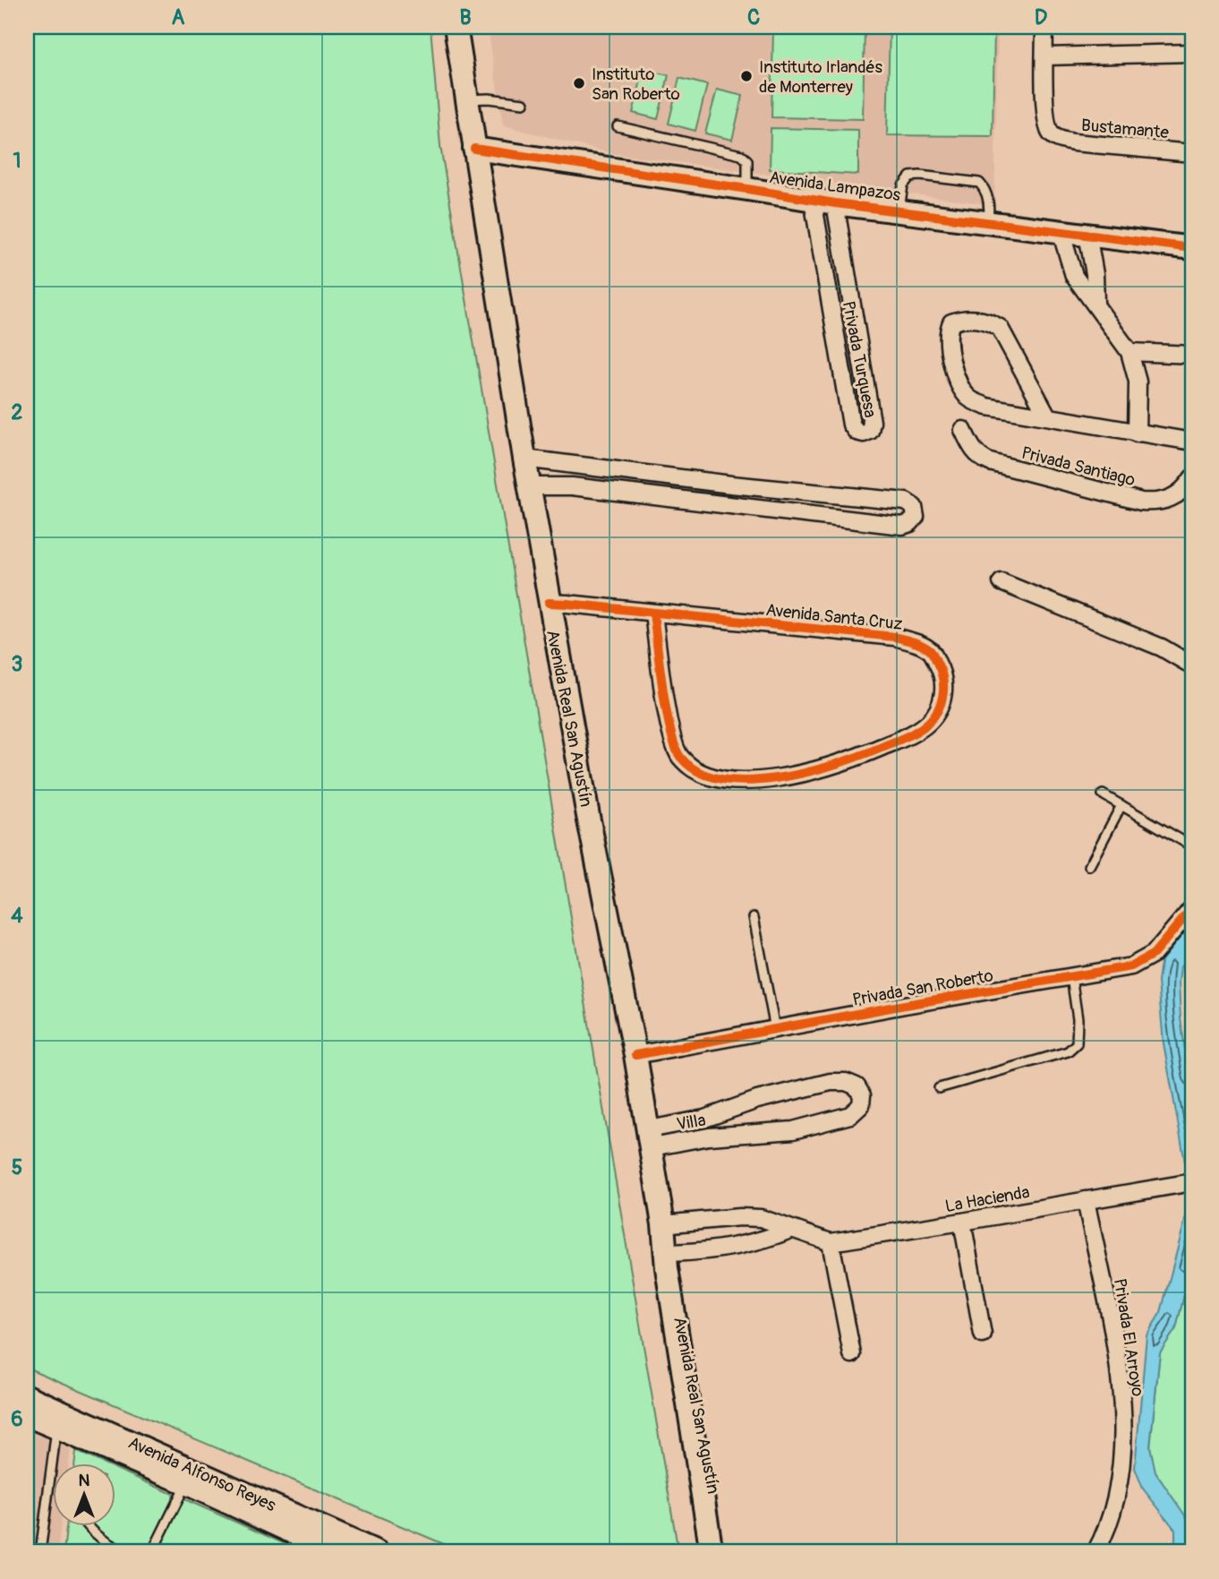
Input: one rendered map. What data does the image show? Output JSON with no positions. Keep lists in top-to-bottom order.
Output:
{
  "streets": {
    "main road": ["Avenida Lampazos", "Avenida Real San Agustín", "Avenida Alfonso Reyes"],
    "street": [
      "Bustamante",
      "Privada Turquesa",
      "Privada Santiago",
      "Avenida Santa Cruz",
      "Privada San Roberto",
      "Villa",
      "La Hacienda",
      "Privada El Arroyo"
    ]
  },
  "crossings": [
    ["Avenida Lampazos", "Privada Turquesa"],
    ["Avenida Lampazos", "Avenida Real San Agustín"],
    ["Avenida Santa Cruz", "Avenida Real San Agustín"],
    ["Avenida Real San Agustín", "Privada San Roberto"],
    ["Avenida Real San Agustín", "Villa"],
    ["Avenida Real San Agustín", "La Hacienda"],
    ["La Hacienda", "Privada El Arroyo"]
  ],
  "places": ["Instituto Irlandés de Monterrey", "Instituto San Roberto"],
  "north": "top",
  "grid": {
    "columns": [
      "A",
      "B",
      "C",
      "D"
    ],
    "rows": [
      "1",
      "2",
      "3",
      "4",
      "5",
      "6"
    ]
  }
}
